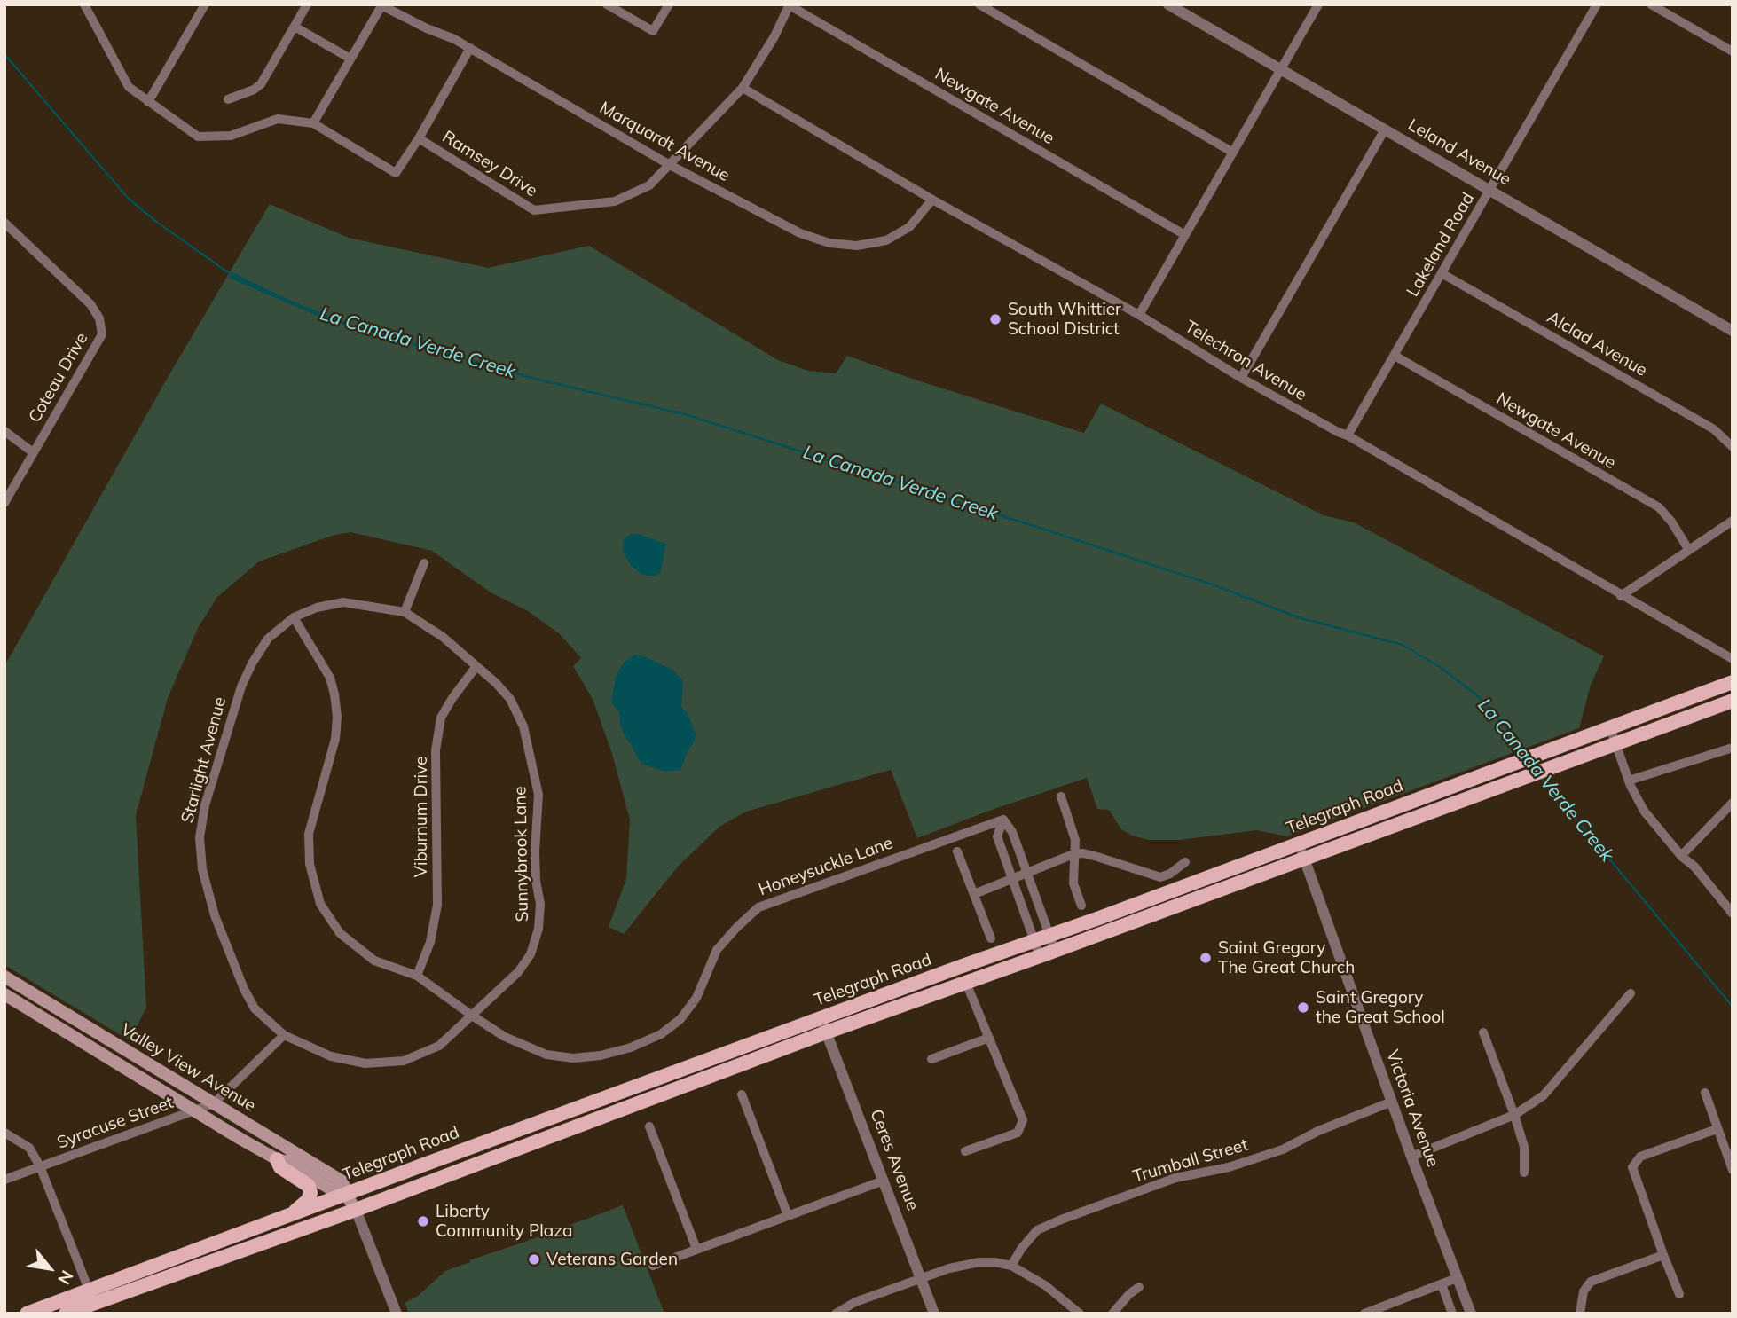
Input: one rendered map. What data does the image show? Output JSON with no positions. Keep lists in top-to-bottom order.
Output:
{
  "streets": {
    "main road": ["Telegraph Road", "Valley View Avenue"],
    "street": [
      "Newgate Avenue",
      "Marquardt Avenue",
      "Leland Avenue",
      "Ramsey Drive",
      "Lakeland Road",
      "Alclad Avenue",
      "Telechron Avenue",
      "Coteau Drive",
      "Starlight Avenue",
      "Viburnum Drive",
      "Sunnybrook Lane",
      "Honeysuckle Lane",
      "Victoria Avenue",
      "Syracuse Street",
      "Ceres Avenue",
      "Trumball Street"
    ]
  },
  "crossings": [
    ["Newgate Avenue", "Ramsey Drive"],
    ["Newgate Avenue", "Lakeland Road"],
    ["Marquardt Avenue", "Ramsey Drive"],
    ["Marquardt Avenue", "Telechron Avenue"],
    ["Leland Avenue", "Lakeland Road"],
    ["Ramsey Drive", "Telechron Avenue"],
    ["Lakeland Road", "Alclad Avenue"],
    ["Lakeland Road", "Telechron Avenue"],
    ["Starlight Avenue", "Sunnybrook Lane"],
    ["Starlight Avenue", "Honeysuckle Lane"],
    ["Starlight Avenue", "Syracuse Street"],
    ["Telegraph Road", "Valley View Avenue"],
    ["Telegraph Road", "Victoria Avenue"],
    ["Telegraph Road", "Ceres Avenue"],
    ["Viburnum Drive", "Sunnybrook Lane"],
    ["Viburnum Drive", "Honeysuckle Lane"],
    ["Sunnybrook Lane", "Honeysuckle Lane"],
    ["Valley View Avenue", "Syracuse Street"],
    ["Victoria Avenue", "Trumball Street"]
  ],
  "water": ["La Canada Verde Creek"],
  "places": [
    "South Whittier School District",
    "Saint Gregory The Great Church",
    "Saint Gregory the Great School",
    "Liberty Community Plaza",
    "Veterans Garden"
  ],
  "north": "bottom right"
}
